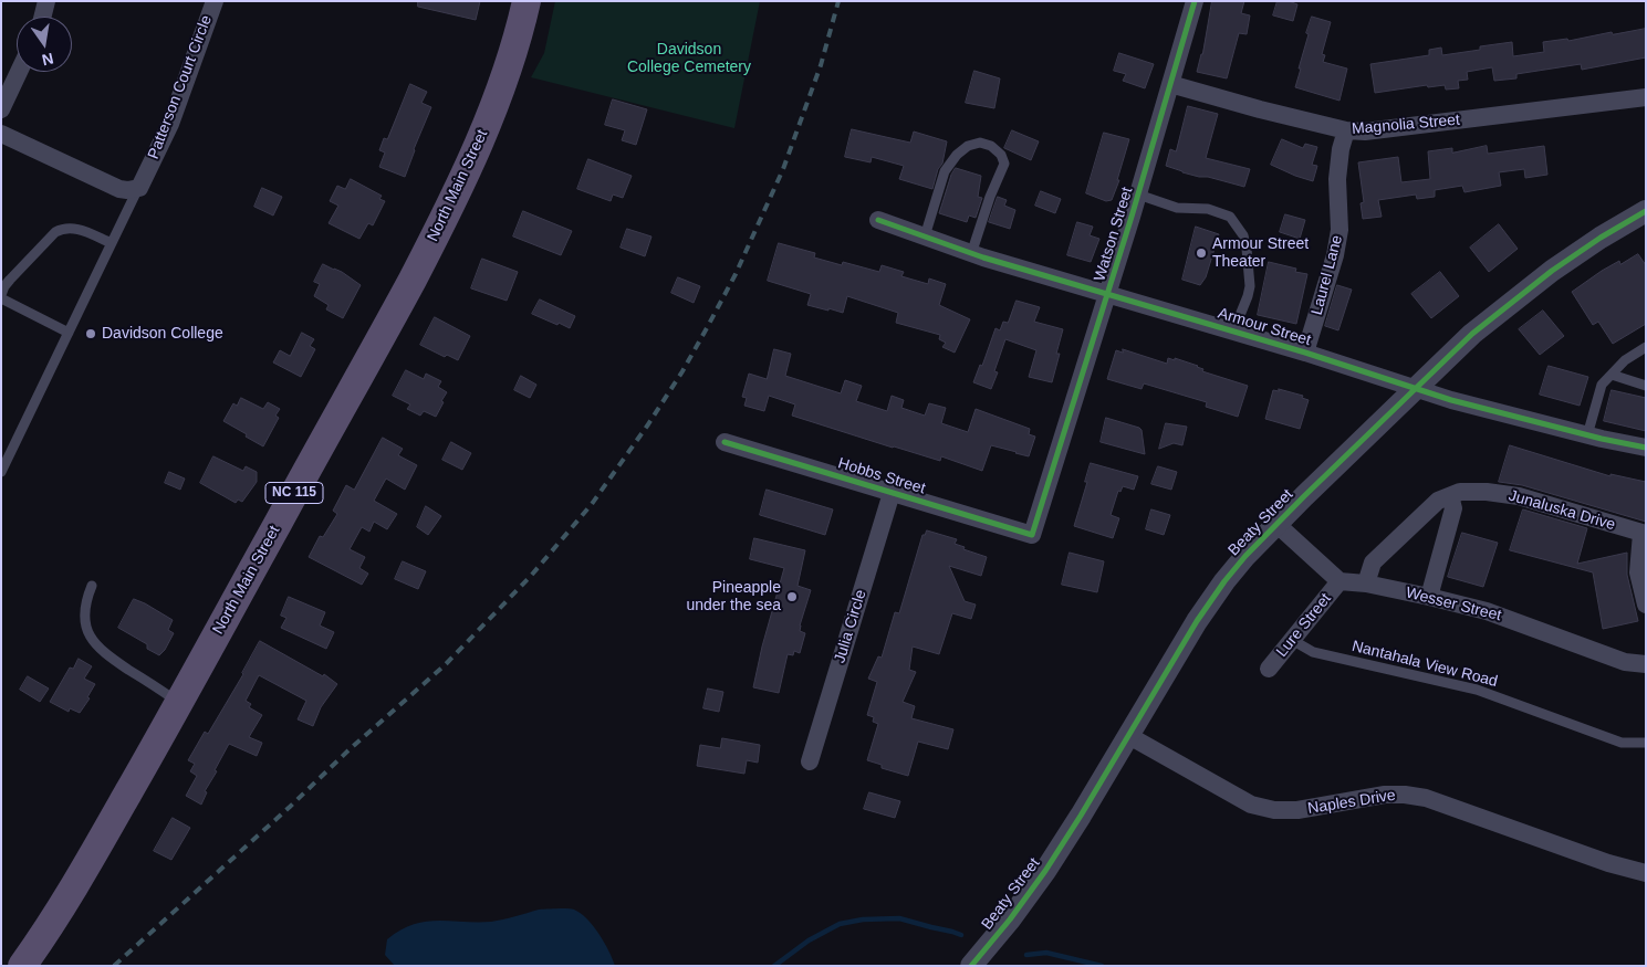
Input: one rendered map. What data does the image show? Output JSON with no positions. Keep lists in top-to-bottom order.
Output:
{
  "streets": {
    "main road": ["North Main Street", "NC 115"],
    "street": [
      "Patterson Court Circle",
      "Magnolia Street",
      "Watson Street",
      "Laurel Lane",
      "Armour Street",
      "Hobbs Street",
      "Junaluska Drive",
      "Beaty Street",
      "Wesser Street",
      "Lure Street",
      "Julia Circle",
      "Naples Drive"
    ],
    "lane": ["Nantahala View Road"]
  },
  "crossings": [
    ["Magnolia Street", "Watson Street"],
    ["Magnolia Street", "Laurel Lane"],
    ["Watson Street", "Armour Street"],
    ["Watson Street", "Hobbs Street"],
    ["Laurel Lane", "Armour Street"],
    ["Armour Street", "Beaty Street"],
    ["Hobbs Street", "Julia Circle"],
    ["Beaty Street", "Naples Drive"],
    ["Wesser Street", "Lure Street"],
    ["Lure Street", "Nantahala View Road"]
  ],
  "parks": ["Davidson College Cemetery"],
  "places": ["Armour Street Theater", "Davidson College", "Pineapple under the sea"],
  "north": "bottom"
}
